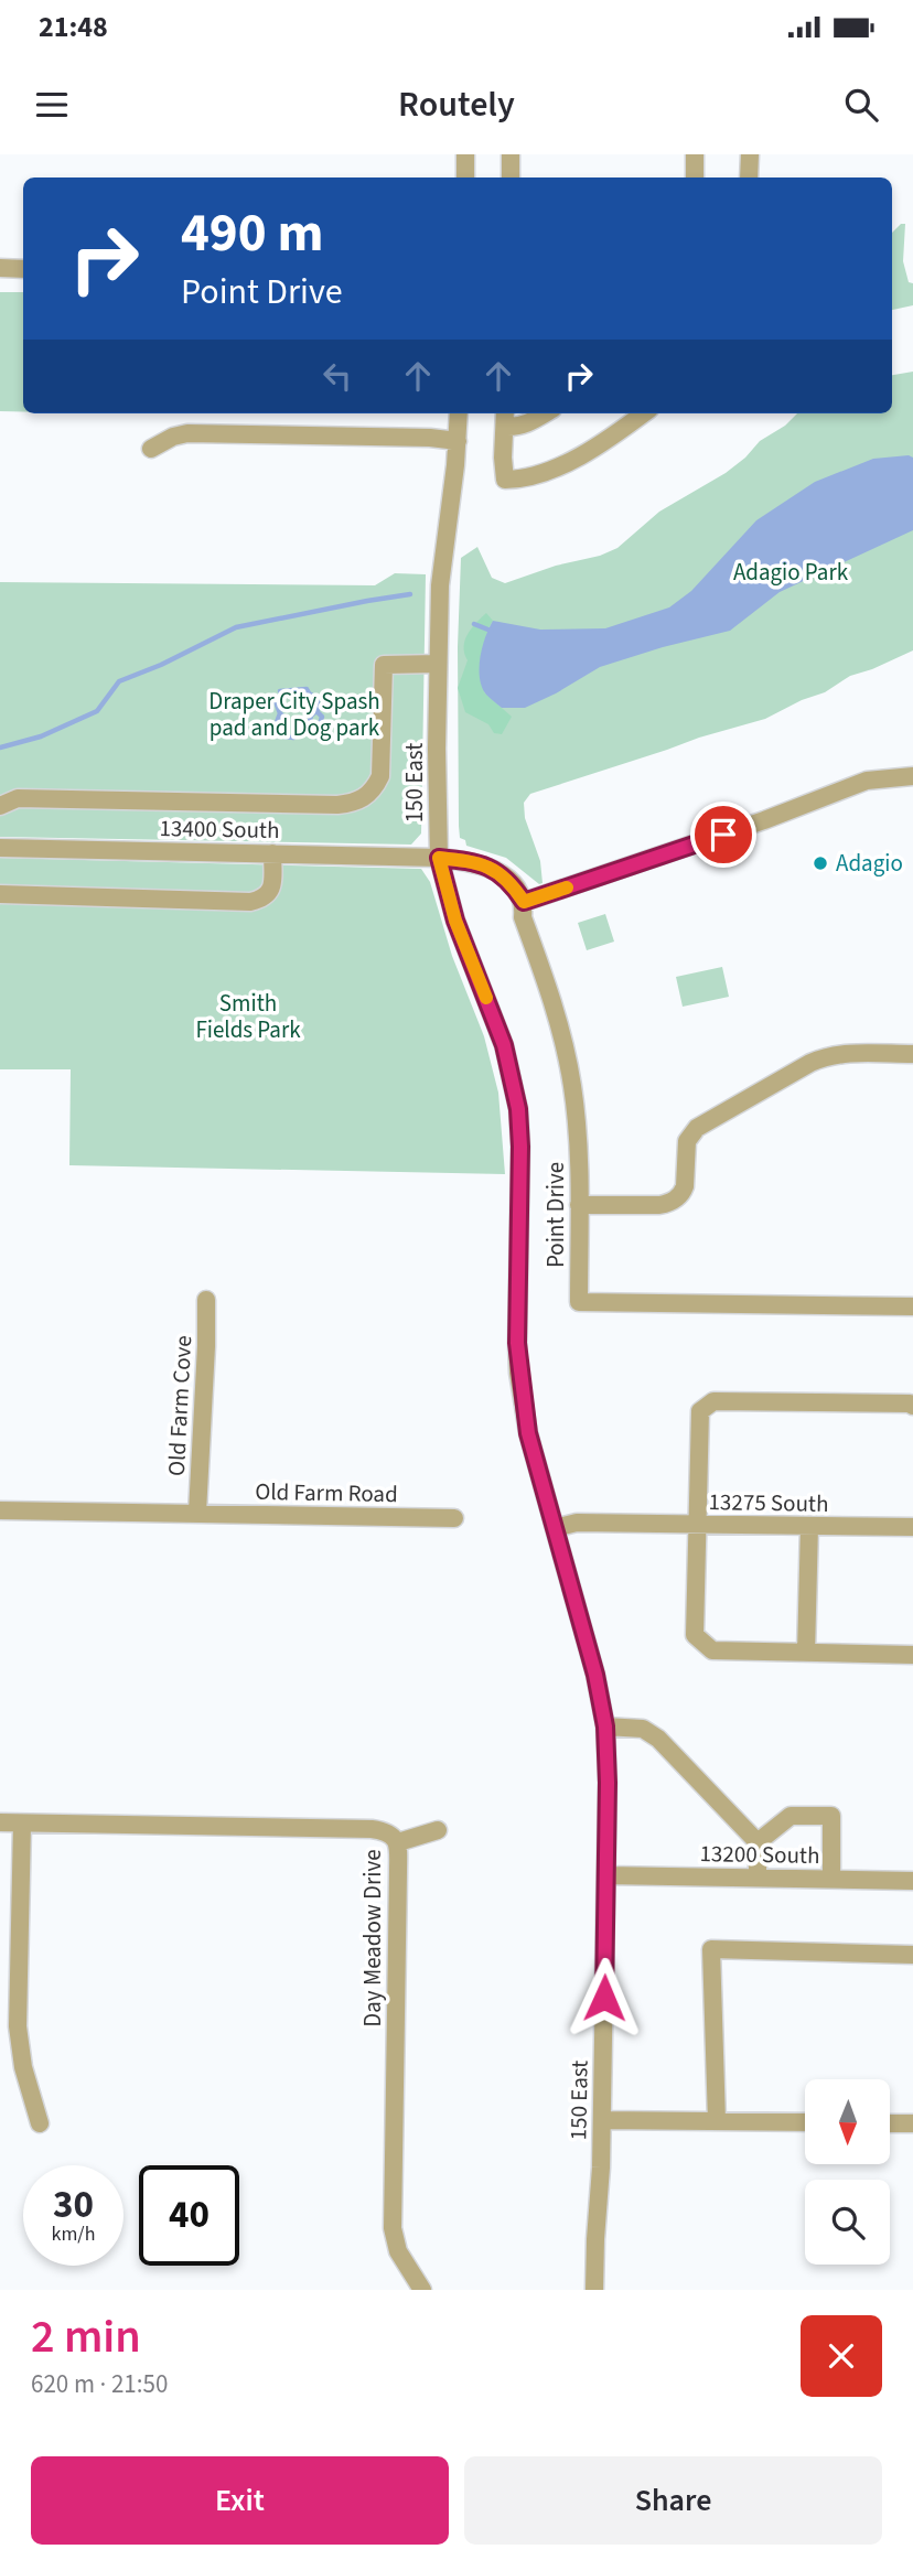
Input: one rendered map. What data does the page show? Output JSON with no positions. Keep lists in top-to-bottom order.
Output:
{
  "streets": {
    "street": [
      "150 East",
      "13400 South",
      "Point Drive",
      "Old Farm Cove",
      "Old Farm Road",
      "13275 South",
      "13200 South",
      "Day Meadow Drive"
    ]
  },
  "crossings": [
    ["150 East", "13400 South"],
    ["150 East", "13275 South"],
    ["150 East", "13200 South"],
    ["Old Farm Cove", "Old Farm Road"]
  ],
  "parks": ["Adagio Park", "Draper City Spash pad and Dog park", "Smith Fields Park"],
  "places": ["Adagio"],
  "north": "bottom",
  "page": {
    "status": "21:48",
    "header": "Routely",
    "turn": ["490 m", "Point Drive"],
    "speed": "30 km/h",
    "limit": "40",
    "heading": ["2 min", "620 m · 21:50"],
    "buttons": ["Exit", "Share"]
  }
}
